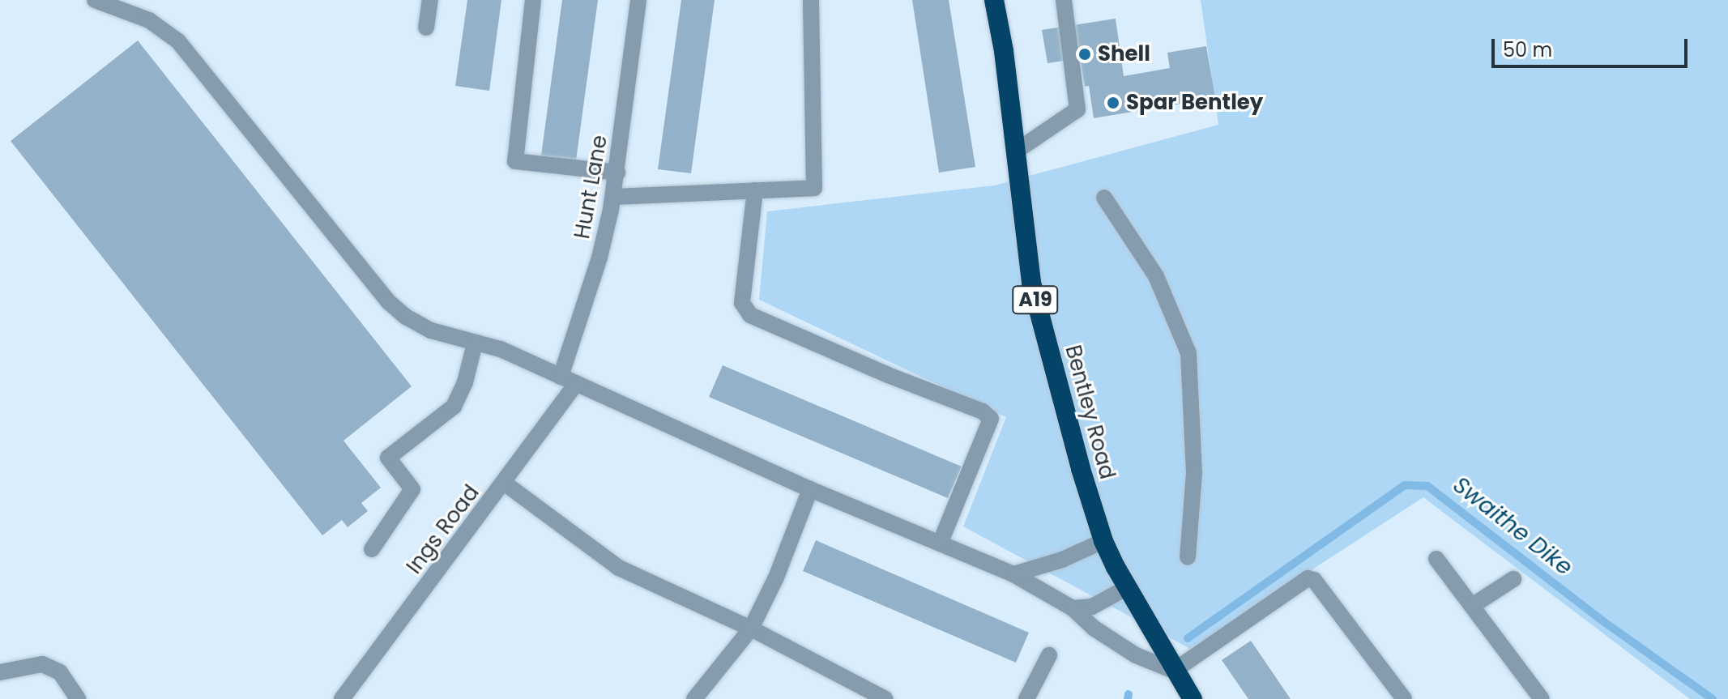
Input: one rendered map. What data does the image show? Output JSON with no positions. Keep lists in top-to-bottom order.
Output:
{
  "streets": {
    "highway": ["A19", "Bentley Road"],
    "street": ["Hunt Lane", "Ings Road"]
  },
  "crossings": [
    ["Hunt Lane", "Ings Road"]
  ],
  "water": ["Swaithe Dike"],
  "places": ["Shell", "Spar Bentley"],
  "scale_bar": "50 m"
}
